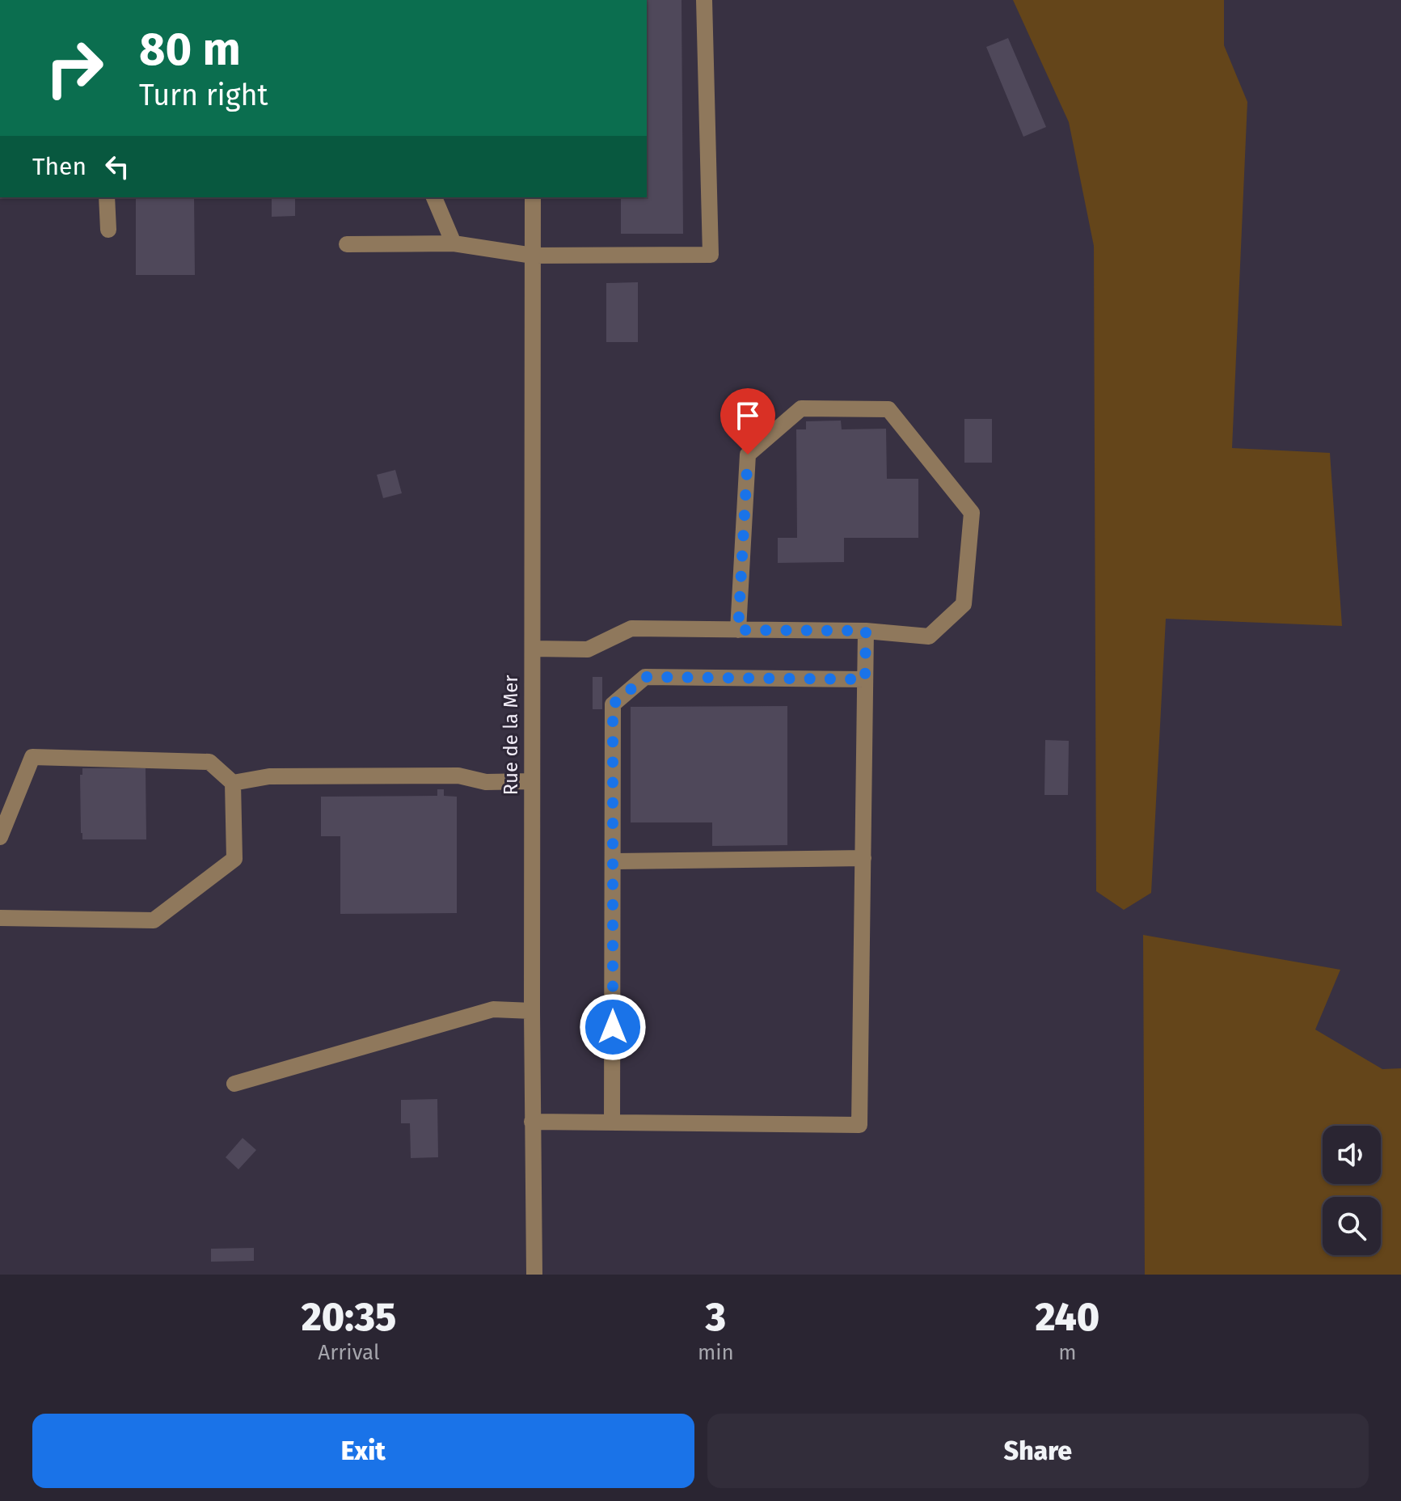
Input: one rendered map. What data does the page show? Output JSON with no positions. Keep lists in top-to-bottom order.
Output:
{
  "streets": {
    "street": ["Rue de la Mer"]
  },
  "page": {
    "turn": ["80 m", "Turn right"],
    "then": "Then",
    "eta": [
      "20:35",
      "Arrival",
      "3",
      "min",
      "240",
      "m"
    ],
    "buttons": ["Exit", "Share"]
  }
}
